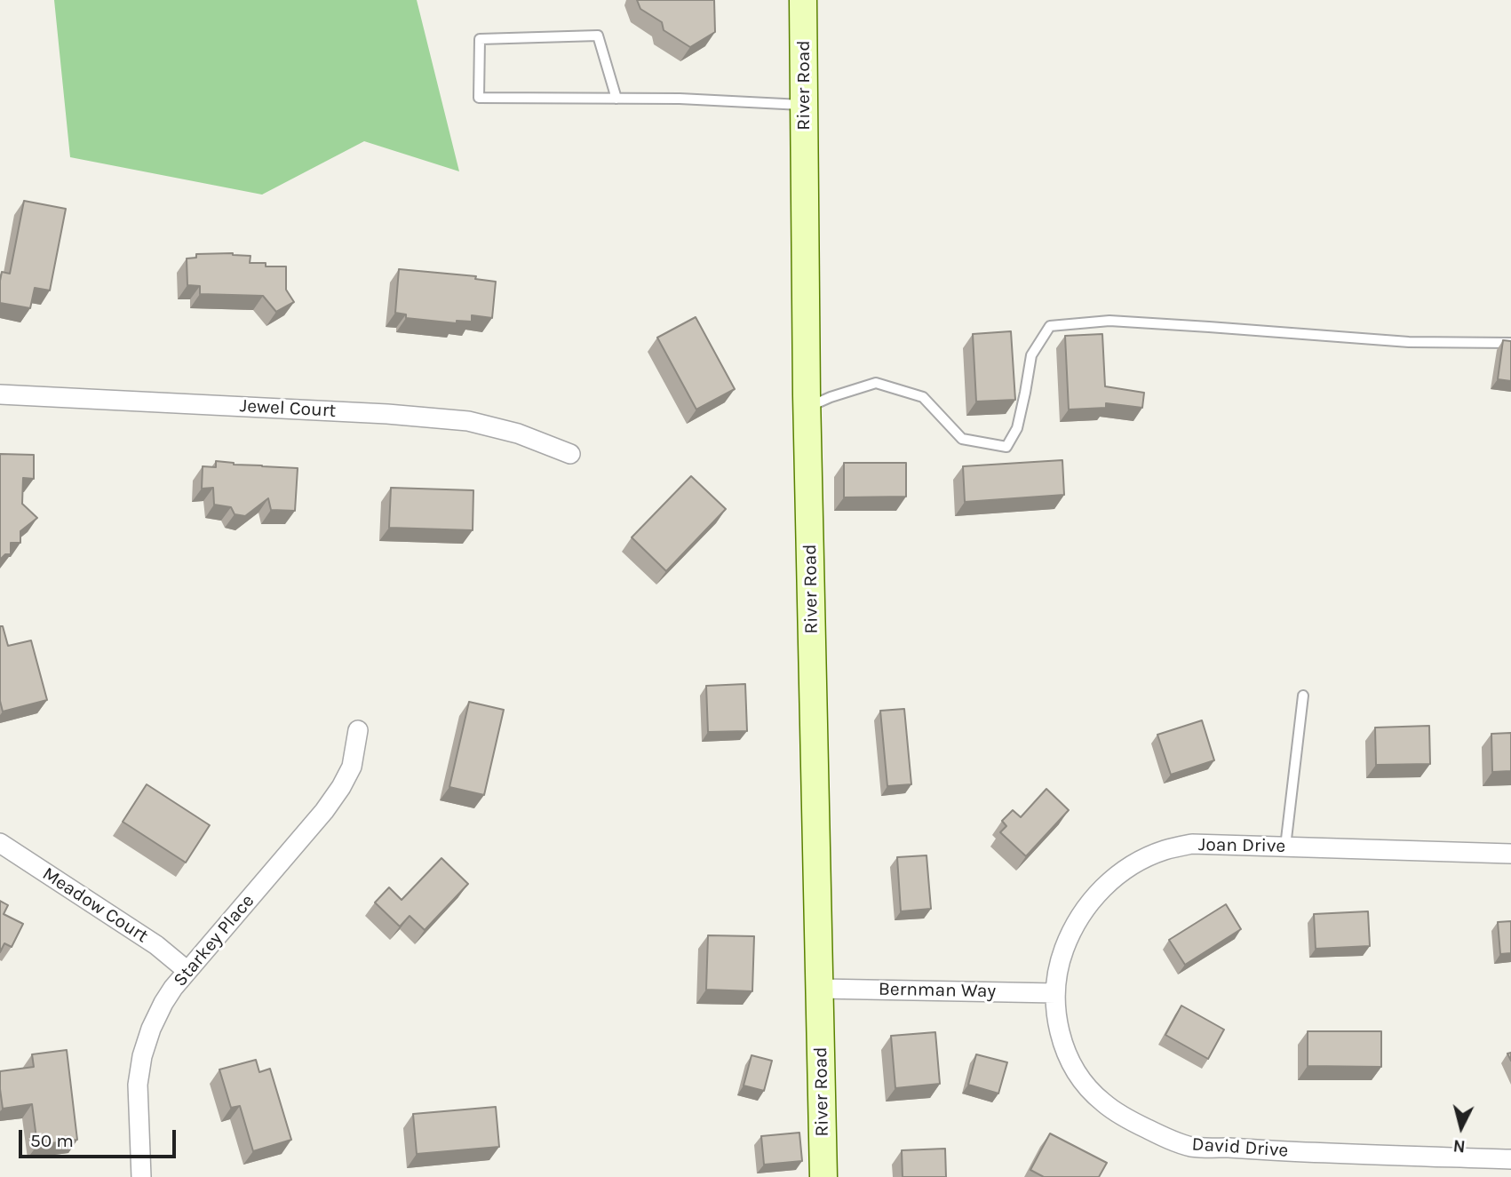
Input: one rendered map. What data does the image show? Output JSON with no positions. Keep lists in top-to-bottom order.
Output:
{
  "streets": {
    "street": [
      "River Road",
      "Jewel Court",
      "Joan Drive",
      "Meadow Court",
      "Starkey Place",
      "Bernman Way",
      "David Drive"
    ]
  },
  "crossings": [
    ["River Road", "Bernman Way"],
    ["Joan Drive", "Bernman Way"],
    ["Joan Drive", "David Drive"],
    ["Meadow Court", "Starkey Place"],
    ["Bernman Way", "David Drive"]
  ],
  "scale_bar": "50 m",
  "north": "bottom"
}
